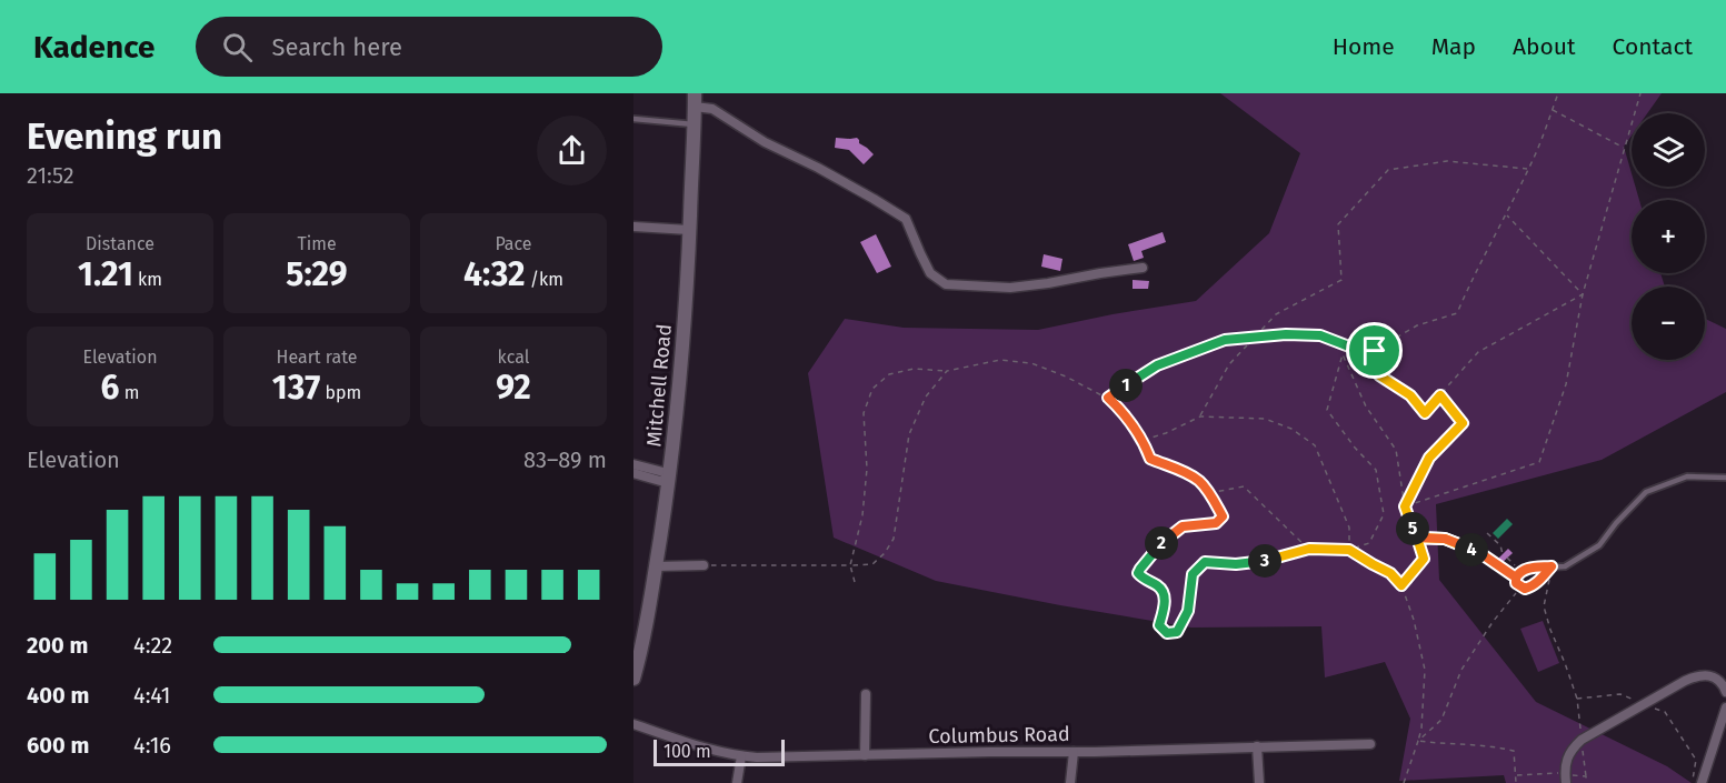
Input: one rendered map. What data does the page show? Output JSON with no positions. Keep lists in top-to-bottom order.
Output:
{
  "streets": {
    "street": ["Mitchell Road", "Columbus Road"]
  },
  "scale_bar": "100 m",
  "page": {
    "header": "Kadence",
    "search": "Search here",
    "nav": [
      "Home",
      "Map",
      "About",
      "Contact"
    ],
    "heading": ["Evening run", "21:52"],
    "map_buttons": ["+", "−"],
    "stats": [
      ["Distance", "1.21 km"],
      ["Time", "5:29"],
      ["Pace", "4:32 /km"],
      ["Elevation", "6 m"],
      ["Heart rate", "137 bpm"],
      ["kcal", "92"]
    ],
    "pins": [
      "1",
      "5",
      "2",
      "4",
      "3"
    ],
    "chart": ["Elevation", "83–89 m"],
    "list": [
      {
        "name": "200 m",
        "note": "4:22"
      },
      {
        "name": "400 m",
        "note": "4:41"
      },
      {
        "name": "600 m",
        "note": "4:16"
      }
    ],
    "scale": "100 m"
  }
}
